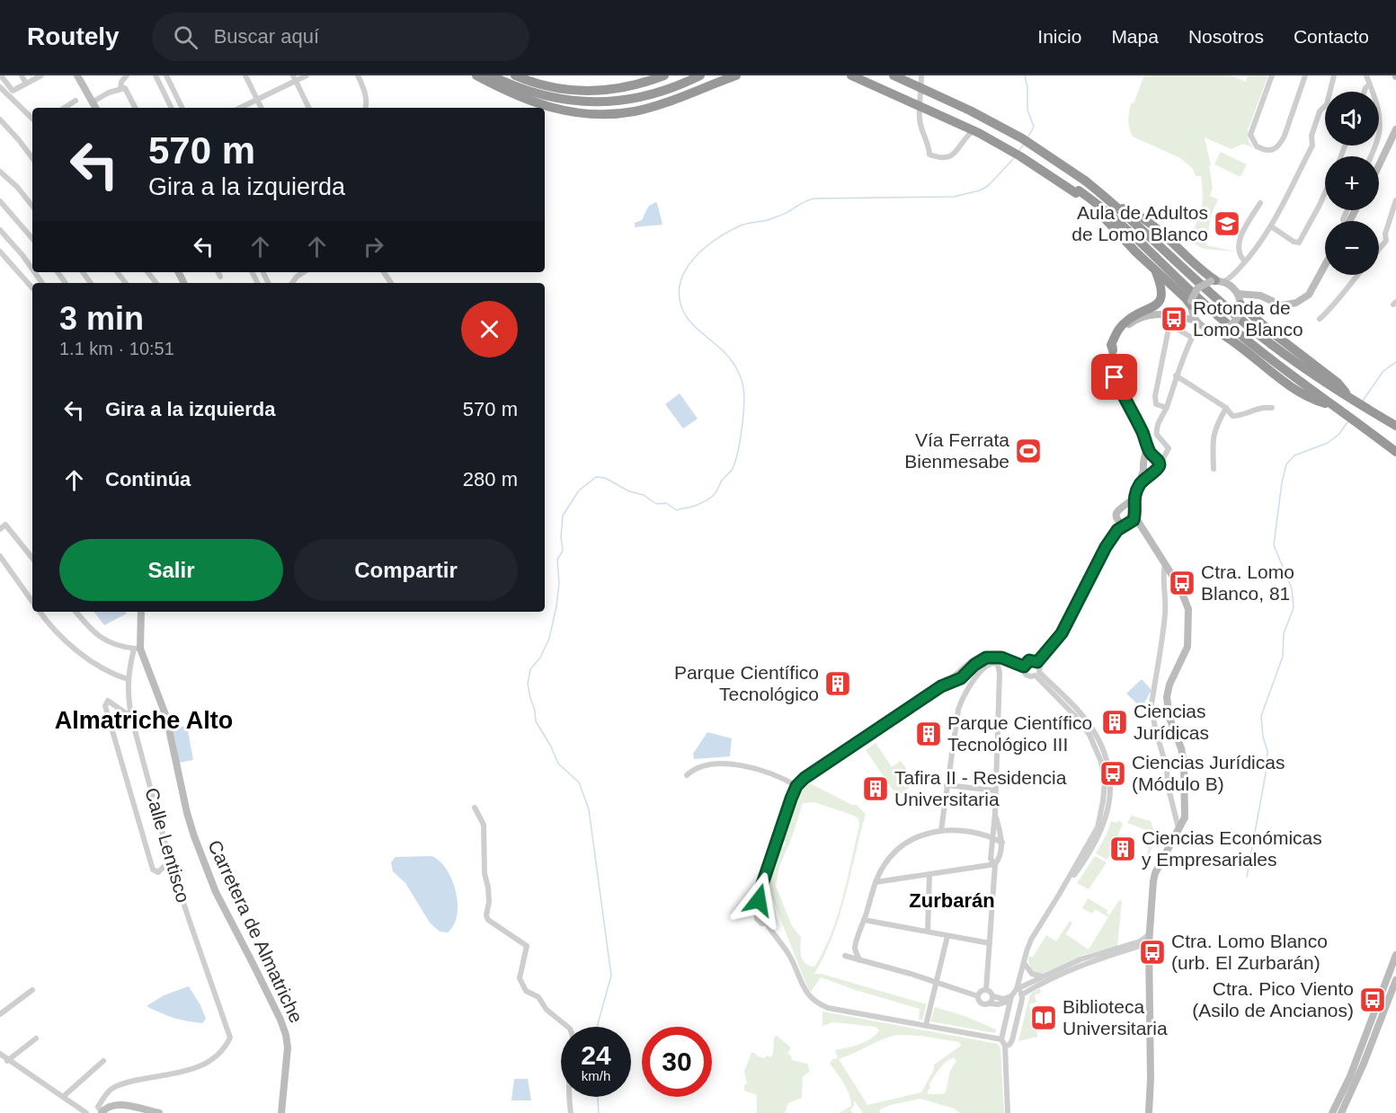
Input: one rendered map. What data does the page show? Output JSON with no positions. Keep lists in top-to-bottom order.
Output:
{
  "streets": {
    "street": ["Calle Lentisco", "Carretera de Almatriche"]
  },
  "crossings": [
    ["Calle Lentisco", "Carretera de Almatriche"]
  ],
  "districts": ["Almatriche Alto", "Zurbarán"],
  "places": {
    "school or university": ["Aula de Adultos de Lomo Blanco"],
    "bus stop": [
      "Rotonda de Lomo Blanco",
      "Ctra. Lomo Blanco, 81",
      "Ciencias Jurídicas (Módulo B)",
      "Ctra. Lomo Blanco (urb. El Zurbarán)",
      "Ctra. Pico Viento (Asilo de Ancianos)"
    ],
    "sports": ["Vía Ferrata Bienmesabe"],
    "building": [
      "Parque Científico Tecnológico",
      "Ciencias Jurídicas",
      "Parque Científico Tecnológico III",
      "Tafira II - Residencia Universitaria",
      "Ciencias Económicas y Empresariales"
    ],
    "library": ["Biblioteca Universitaria"]
  },
  "page": {
    "header": "Routely",
    "search": "Buscar aquí",
    "nav": [
      "Inicio",
      "Mapa",
      "Nosotros",
      "Contacto"
    ],
    "map_buttons": ["+", "−"],
    "turn": ["570 m", "Gira a la izquierda"],
    "heading": ["3 min", "1.1 km · 10:51"],
    "list": [
      {
        "name": "Gira a la izquierda",
        "value": "570 m"
      },
      {
        "name": "Continúa",
        "value": "280 m"
      }
    ],
    "buttons": ["Salir", "Compartir"],
    "speed": "24 km/h",
    "limit": "30"
  }
}
